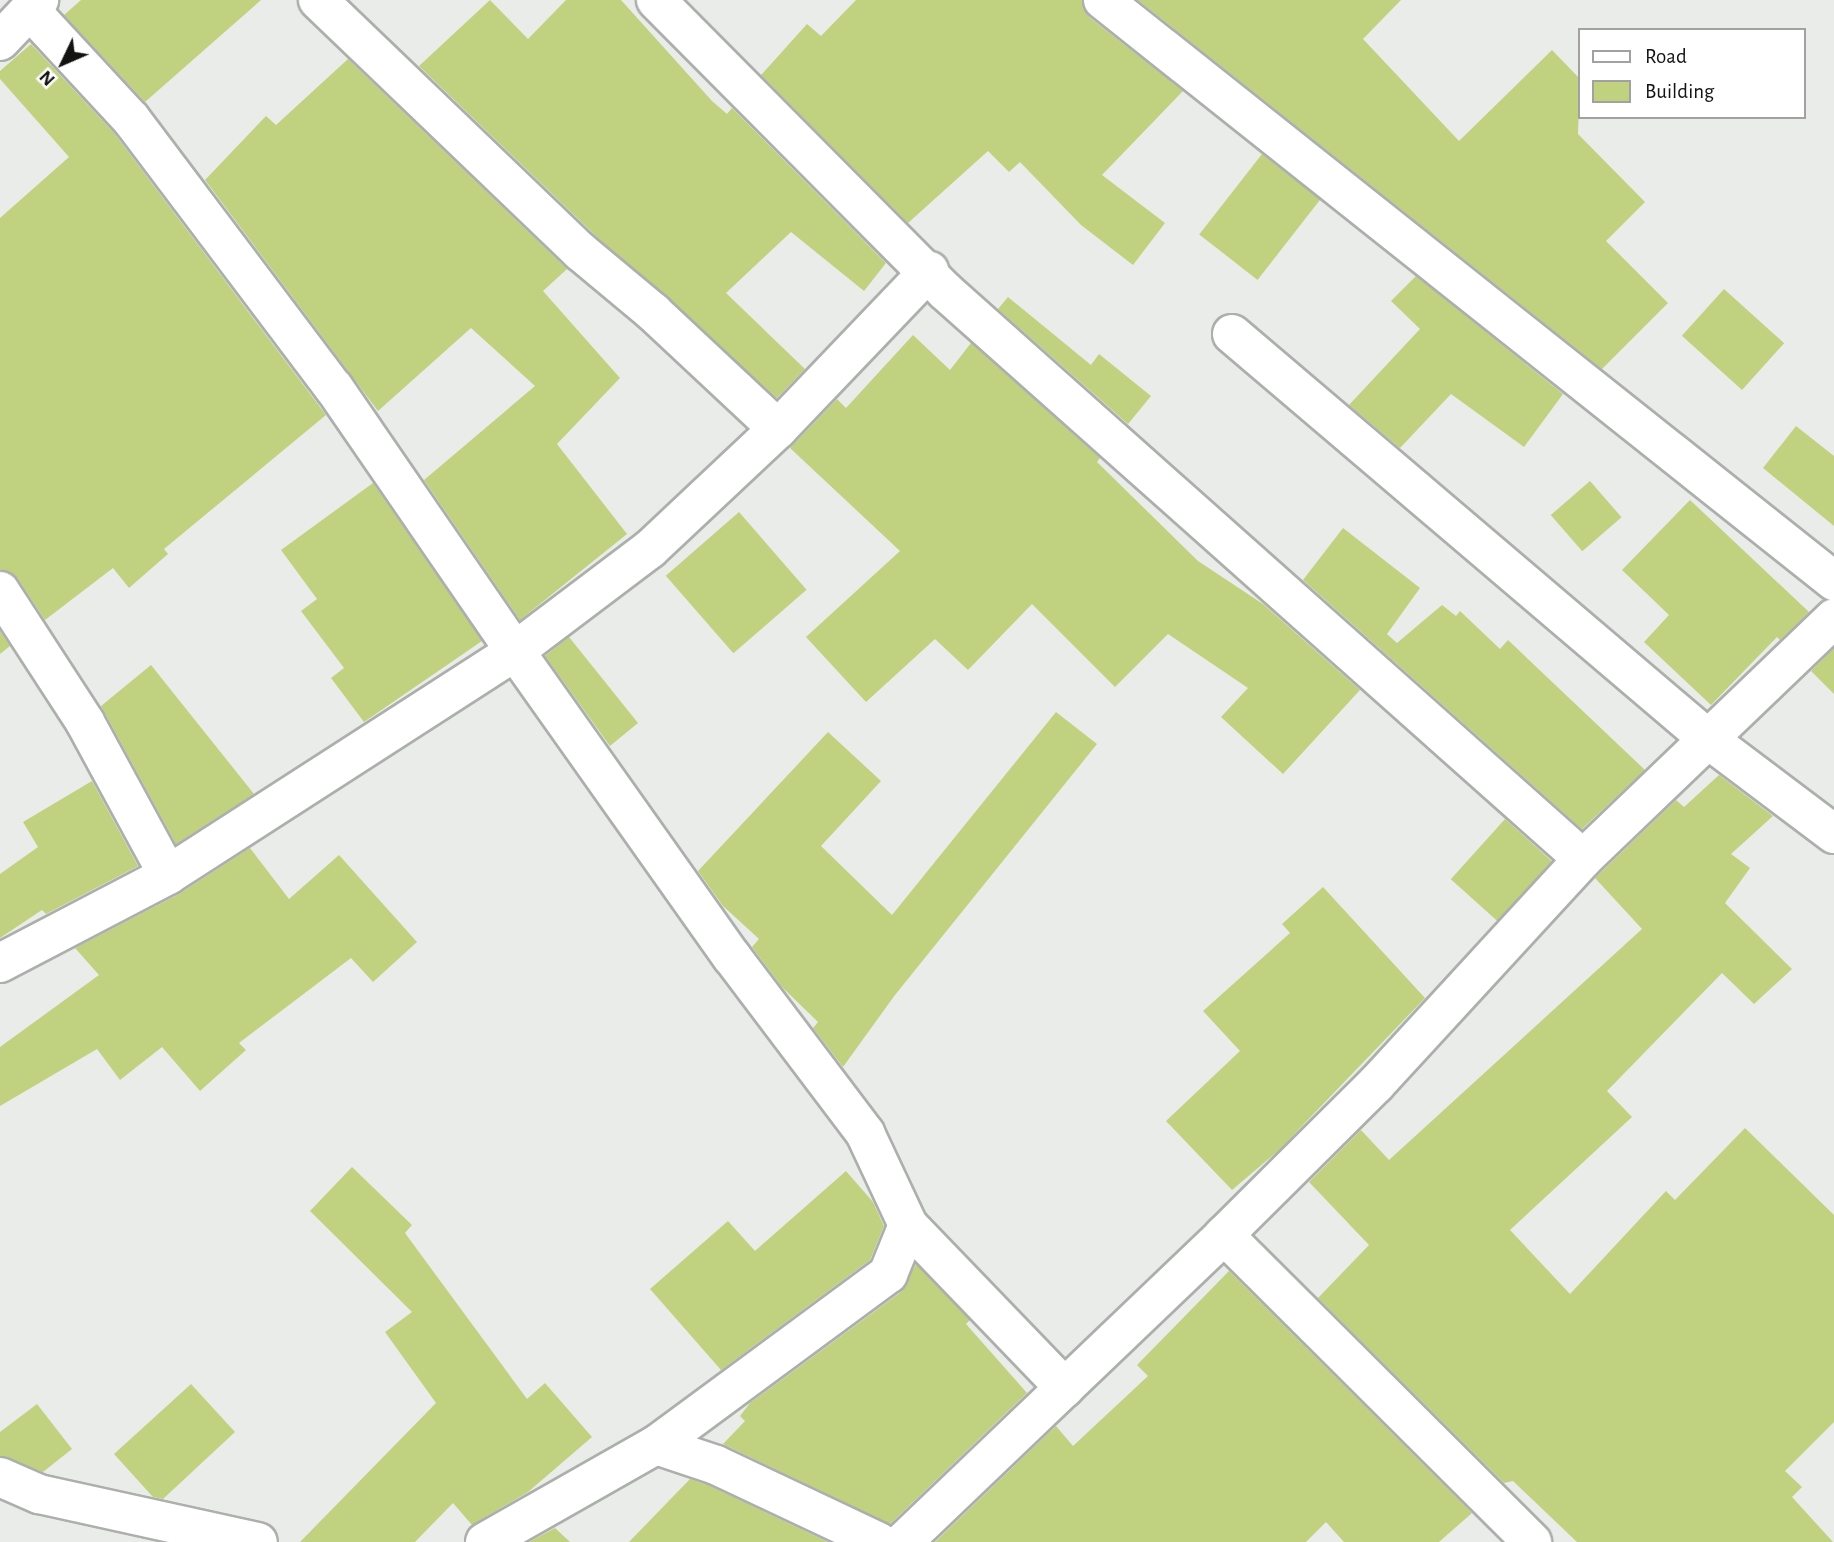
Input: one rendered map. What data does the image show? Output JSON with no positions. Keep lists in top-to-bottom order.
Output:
{
  "legend": ["Road", "Building"],
  "north": "bottom left"
}
